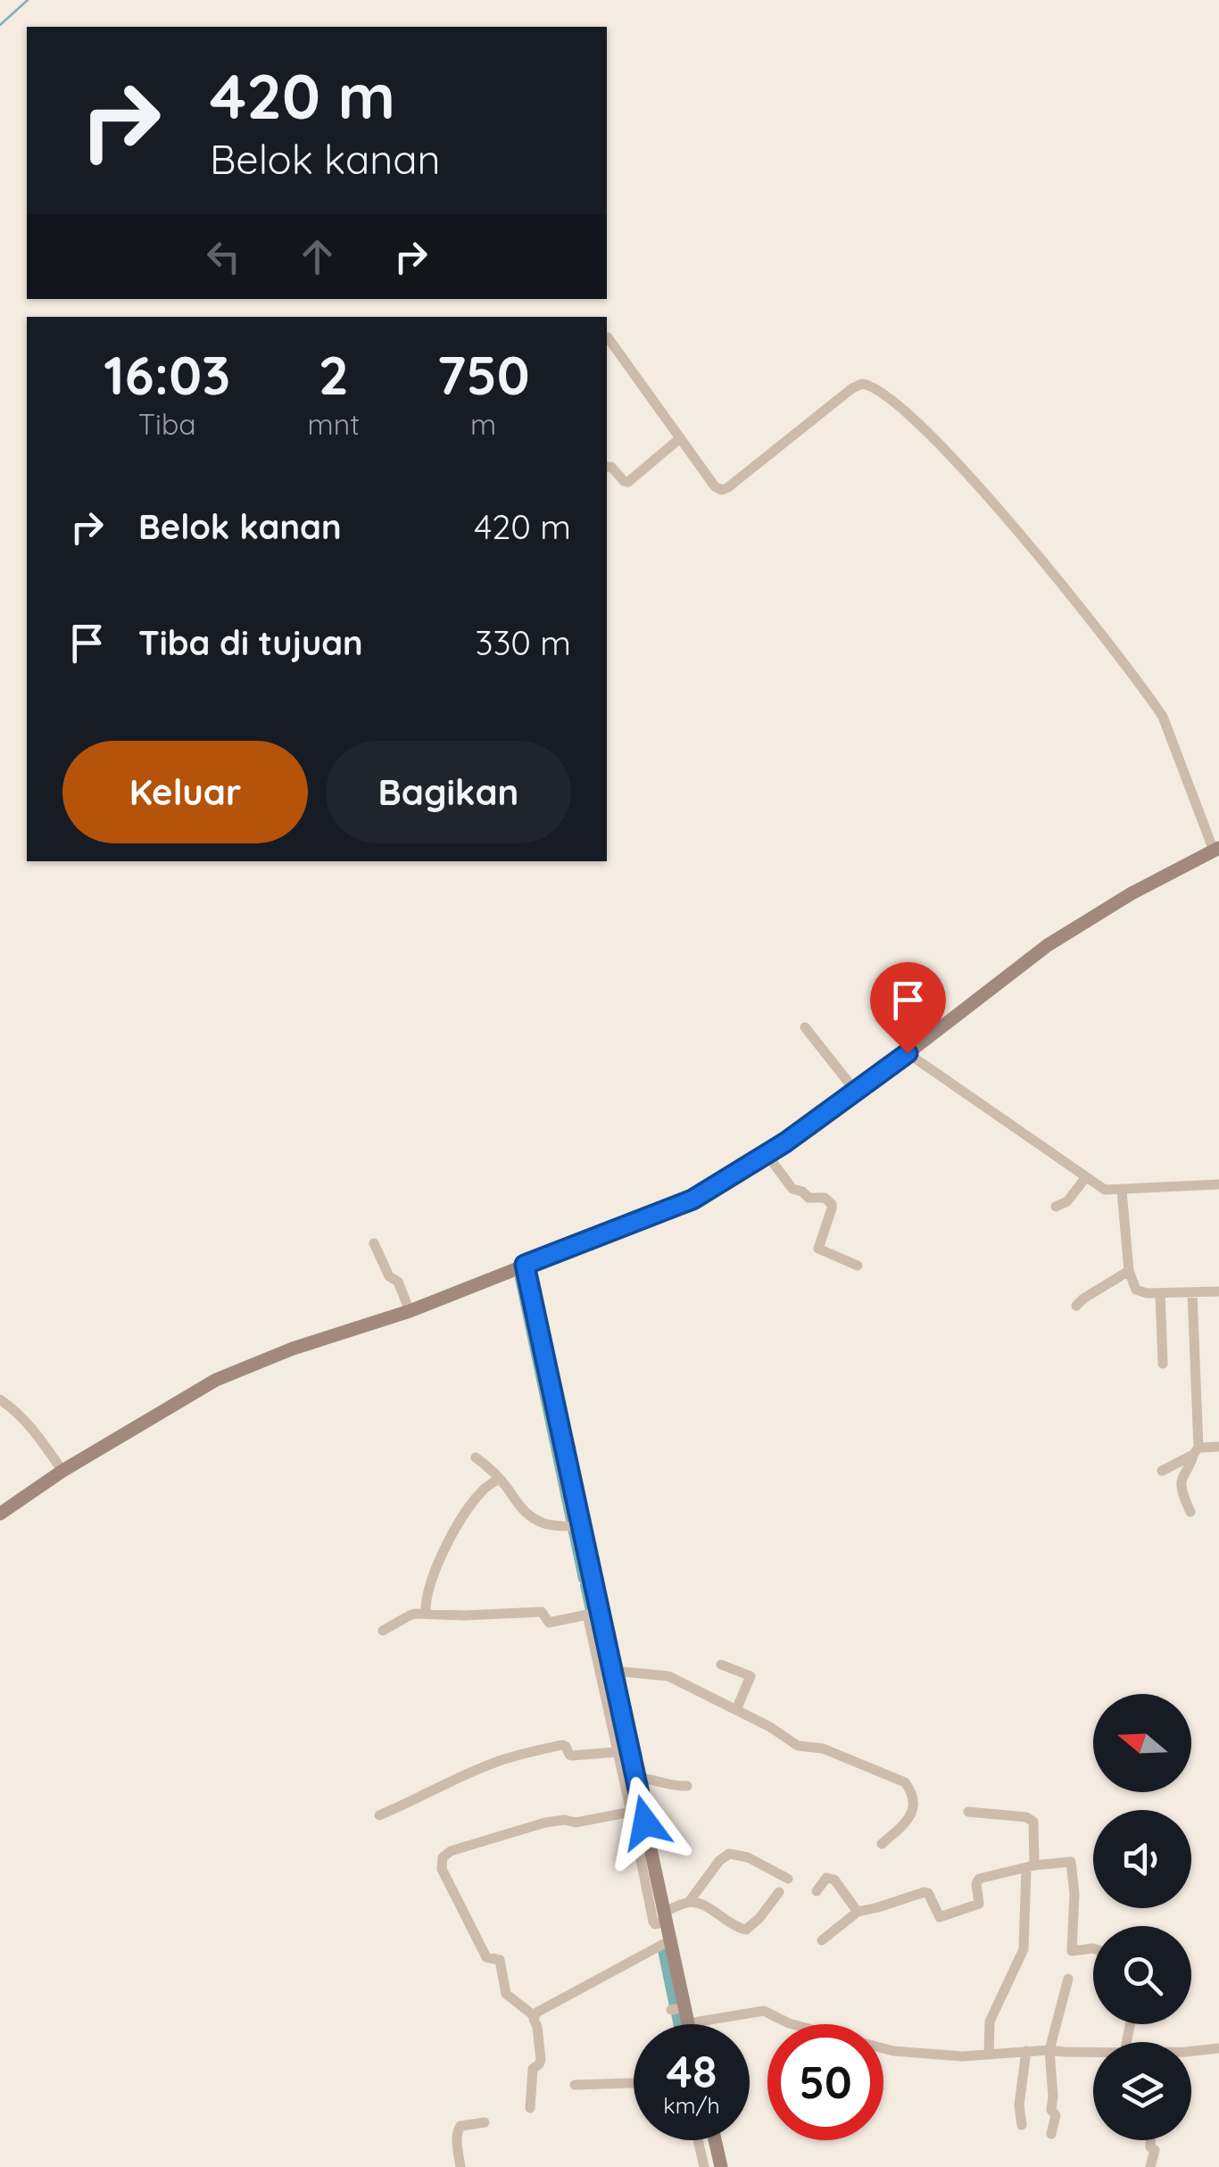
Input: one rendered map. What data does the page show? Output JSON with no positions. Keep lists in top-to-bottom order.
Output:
{
  "north": "left",
  "page": {
    "turn": ["420 m", "Belok kanan"],
    "eta": [
      "16:03",
      "Tiba",
      "2",
      "mnt",
      "750",
      "m"
    ],
    "list": [
      {
        "name": "Belok kanan",
        "value": "420 m"
      },
      {
        "name": "Tiba di tujuan",
        "value": "330 m"
      }
    ],
    "buttons": ["Keluar", "Bagikan"],
    "speed": "48 km/h",
    "limit": "50"
  }
}
